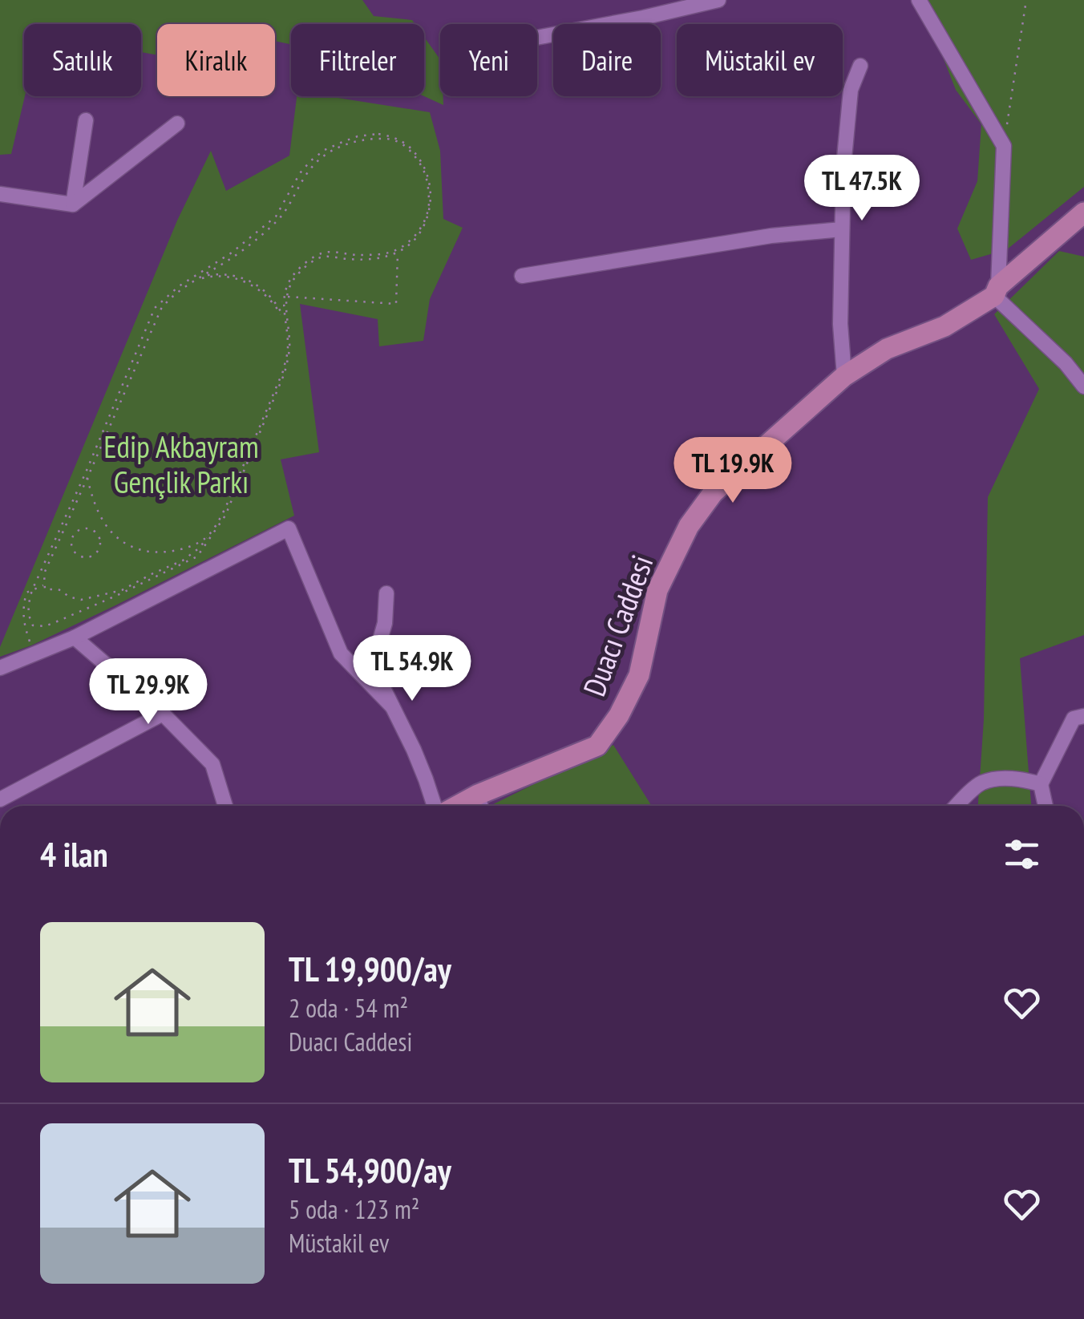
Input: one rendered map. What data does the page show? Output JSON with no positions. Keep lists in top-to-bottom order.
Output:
{
  "streets": {
    "street": ["Duacı Caddesi"]
  },
  "parks": ["Edip Akbayram Gençlik Parkı"],
  "page": {
    "chip": [
      "Satılık",
      "Kiralık",
      "Filtreler",
      "Yeni",
      "Daire",
      "Müstakil ev"
    ],
    "price": [
      "TL 47.5K",
      "TL 19.9K",
      "TL 54.9K",
      "TL 29.9K"
    ],
    "heading": "4 ilan",
    "list": [
      {
        "name": "TL 19,900/ay",
        "note": "2 oda · 54 m² · Duacı Caddesi"
      },
      {
        "name": "TL 54,900/ay",
        "note": "5 oda · 123 m² · Müstakil ev"
      }
    ]
  }
}
